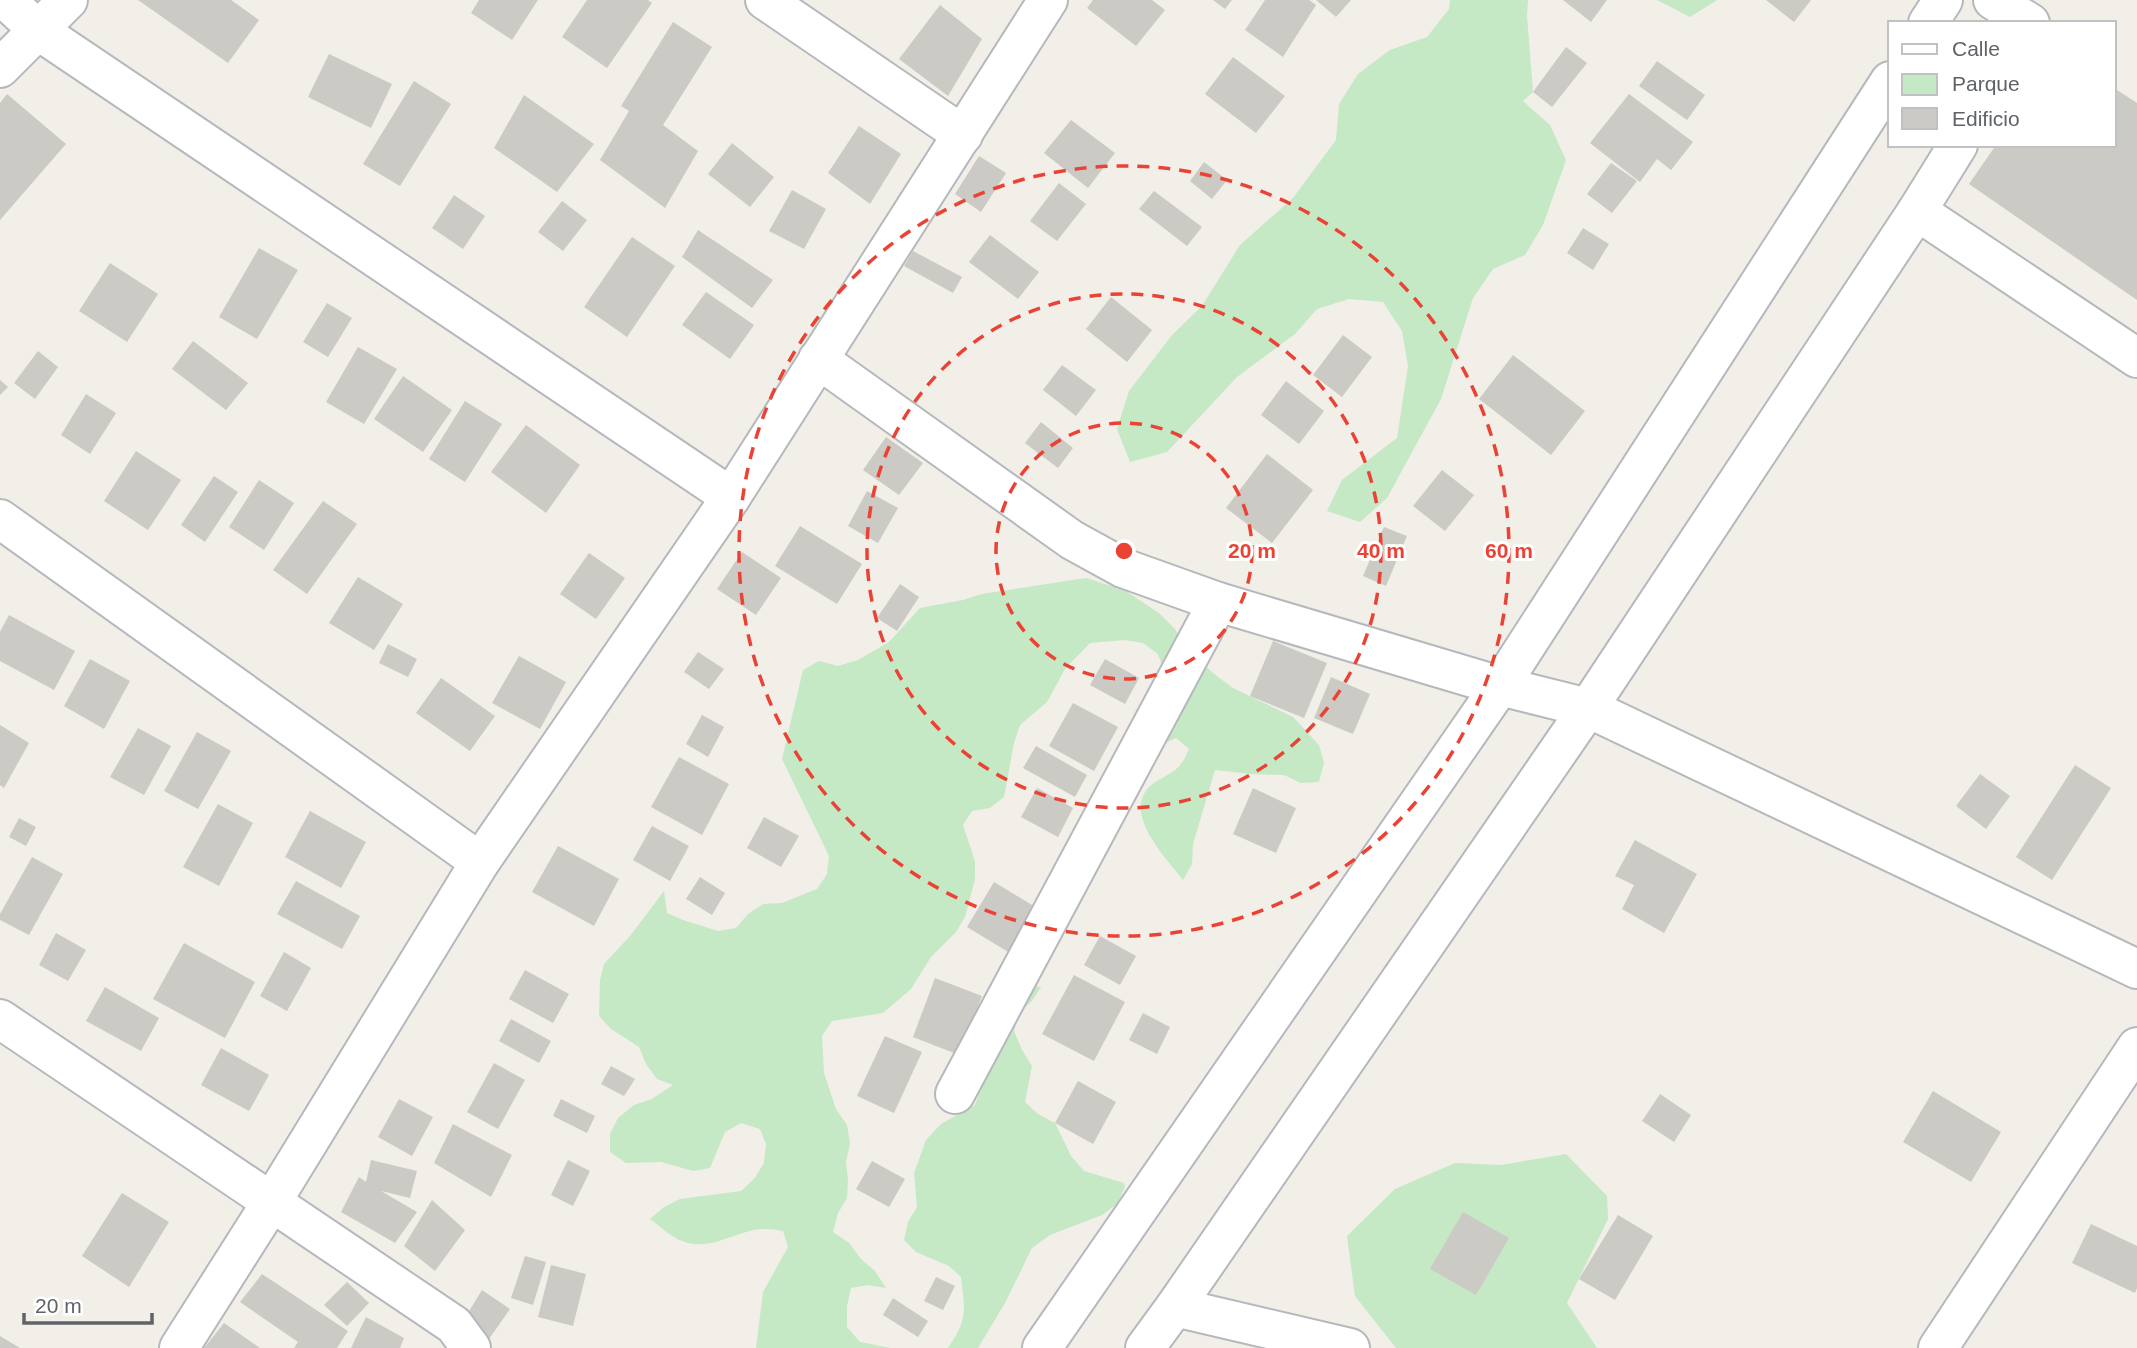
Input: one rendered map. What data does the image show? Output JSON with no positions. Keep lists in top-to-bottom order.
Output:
{
  "legend": ["Calle", "Parque", "Edificio"],
  "scale_bar": "20 m",
  "rings": ["20 m", "40 m", "60 m"]
}
